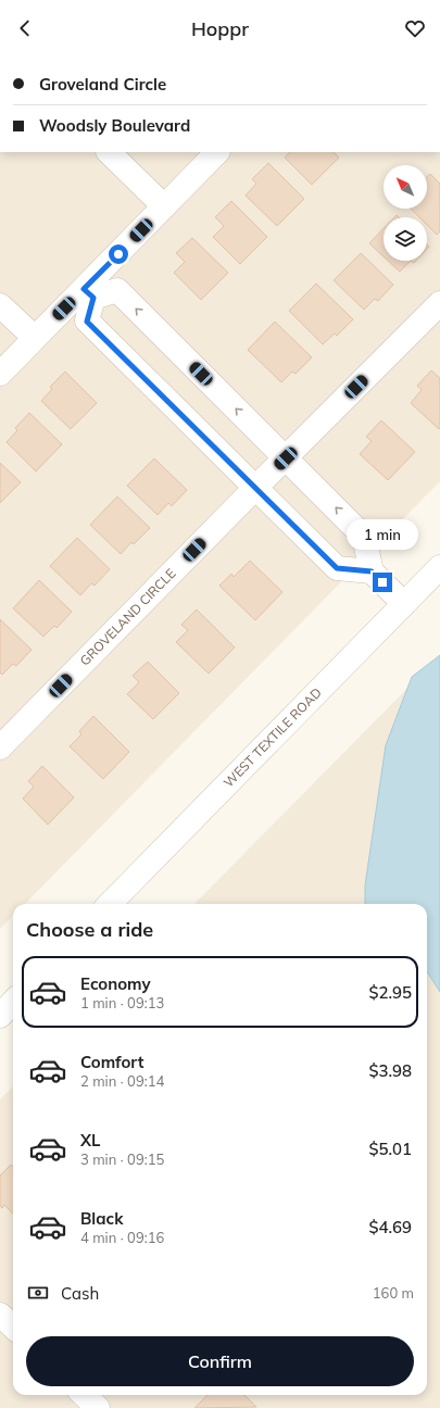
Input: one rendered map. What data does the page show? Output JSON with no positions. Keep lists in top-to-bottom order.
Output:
{
  "streets": {
    "street": ["GROVELAND CIRCLE", "WEST TEXTILE ROAD"]
  },
  "north": "top left",
  "page": {
    "header": "Hoppr",
    "banner": ["Groveland Circle", "Woodsly Boulevard"],
    "bubble": "1 min",
    "heading": "Choose a ride",
    "list": [
      {
        "name": "Economy",
        "note": "1 min · 09:13",
        "value": "$2.95"
      },
      {
        "name": "Comfort",
        "note": "2 min · 09:14",
        "value": "$3.98"
      },
      {
        "name": "XL",
        "note": "3 min · 09:15",
        "value": "$5.01"
      },
      {
        "name": "Black",
        "note": "4 min · 09:16",
        "value": "$4.69"
      }
    ],
    "pay": ["Cash", "160 m"],
    "buttons": "Confirm"
  }
}
